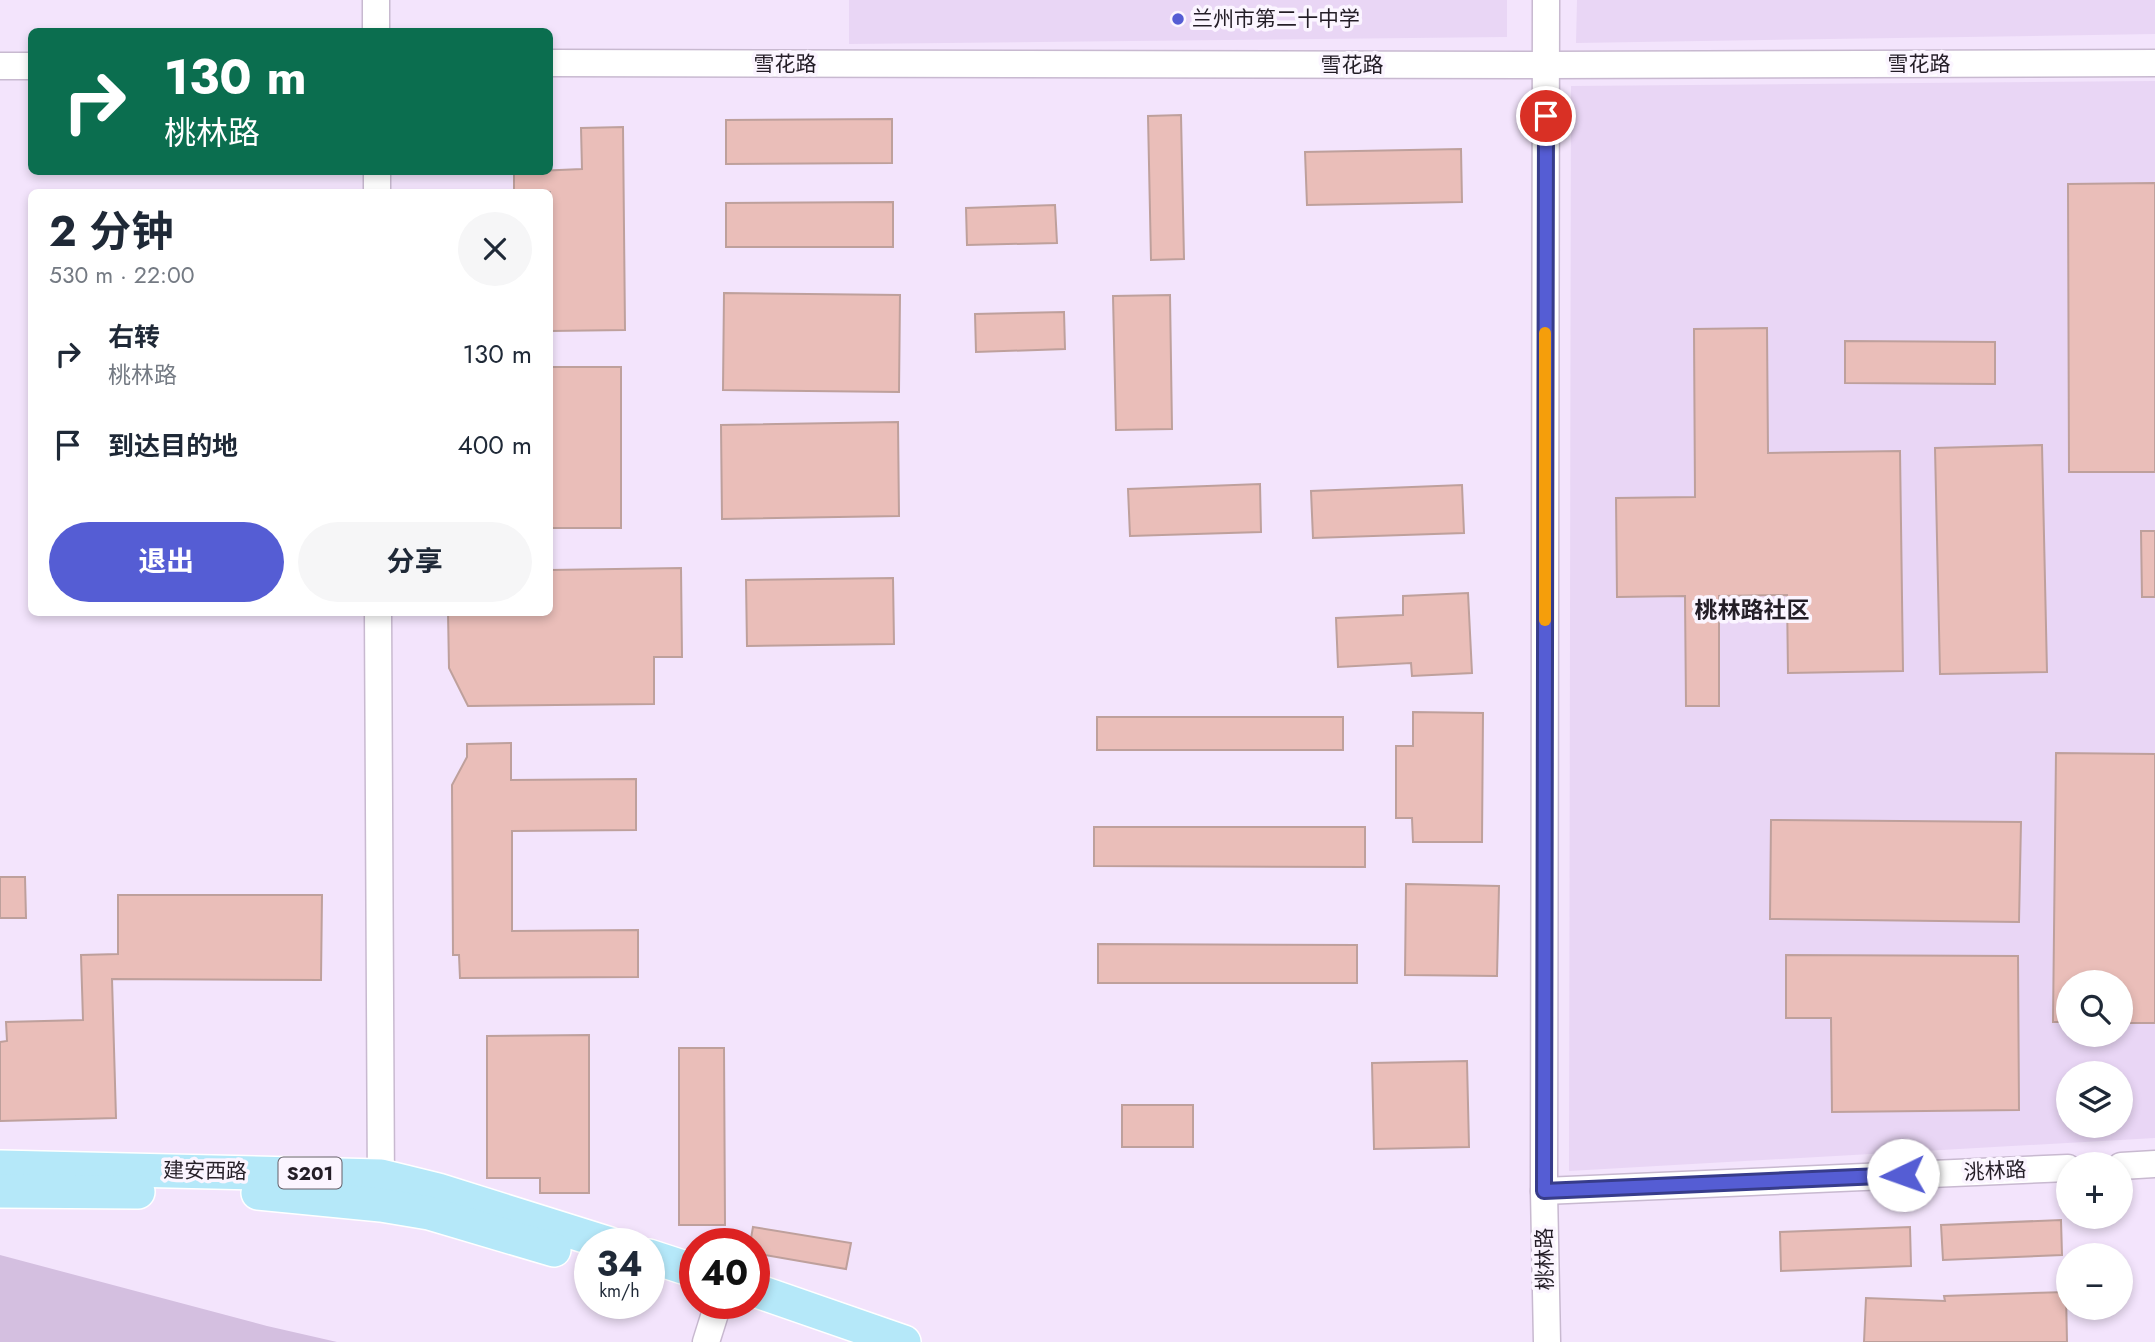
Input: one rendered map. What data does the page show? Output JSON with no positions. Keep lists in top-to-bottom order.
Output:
{
  "streets": {
    "main road": ["建安西路", "S201"],
    "street": ["雪花路", "洮林路", "桃林路"]
  },
  "crossings": [
    ["雪花路", "桃林路"],
    ["洮林路", "桃林路"]
  ],
  "districts": ["桃林路社区"],
  "places": ["兰州市第二十中学"],
  "page": {
    "turn": ["130 m", "桃林路"],
    "heading": ["2 分钟", "530 m · 22:00"],
    "list": [
      {
        "name": "右转",
        "note": "桃林路",
        "value": "130 m"
      },
      {
        "name": "到达目的地",
        "value": "400 m"
      }
    ],
    "buttons": ["退出", "分享"],
    "map_buttons": ["+", "−"],
    "speed": "34 km/h",
    "limit": "40"
  }
}
